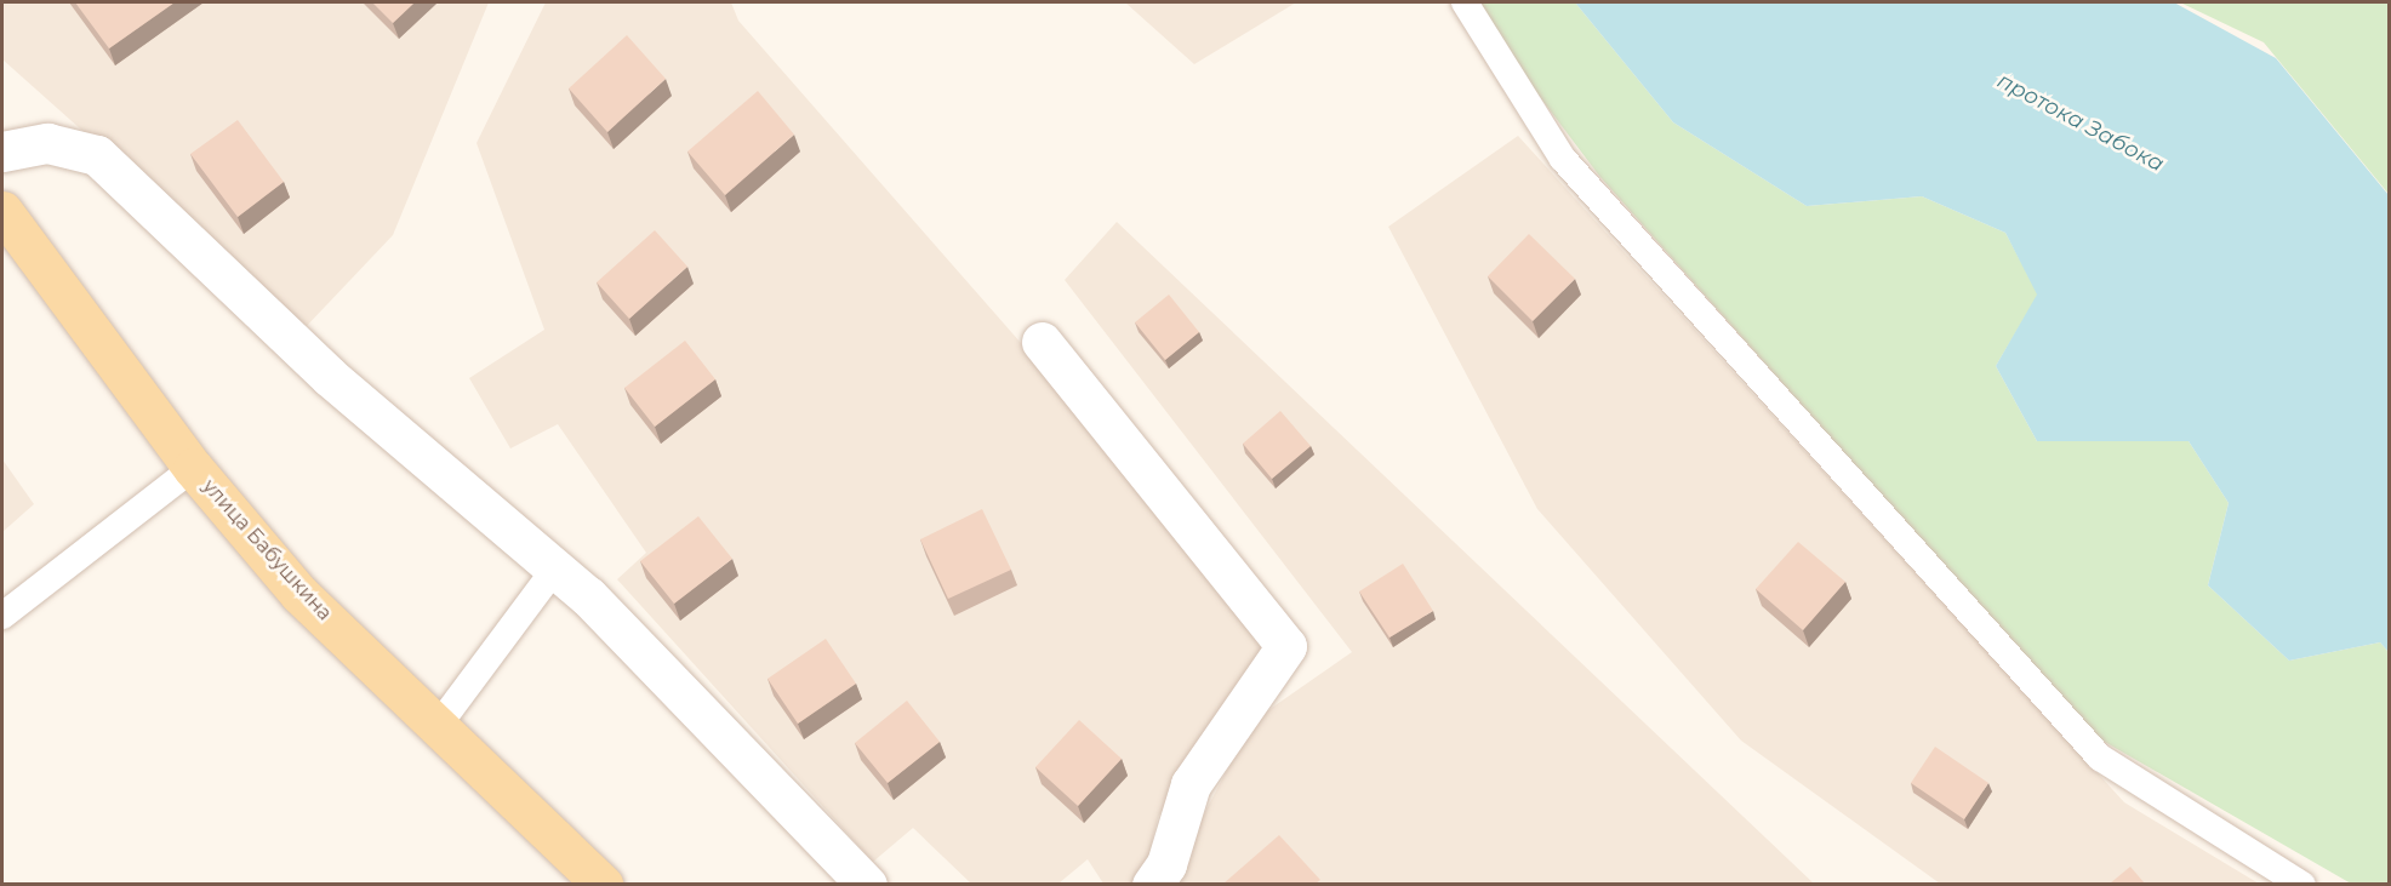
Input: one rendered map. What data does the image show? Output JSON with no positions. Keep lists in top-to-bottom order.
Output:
{
  "streets": {
    "main road": ["улица Бабушкина"]
  },
  "water": ["протока Забока"]
}
